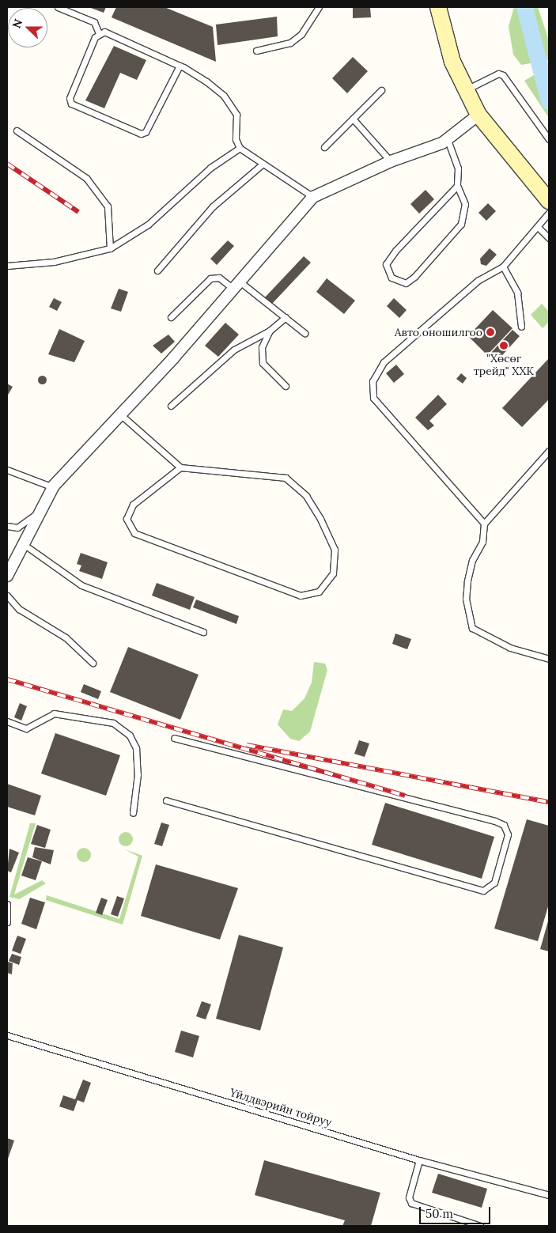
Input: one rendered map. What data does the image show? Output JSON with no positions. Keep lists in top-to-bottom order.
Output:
{
  "streets": {
    "lane": ["Үйлдвэрийн тойруу"]
  },
  "places": ["Авто оношилгоо", "\"Хөсөг трейд\" ХХК"],
  "scale_bar": "50 m",
  "north": "left"
}
